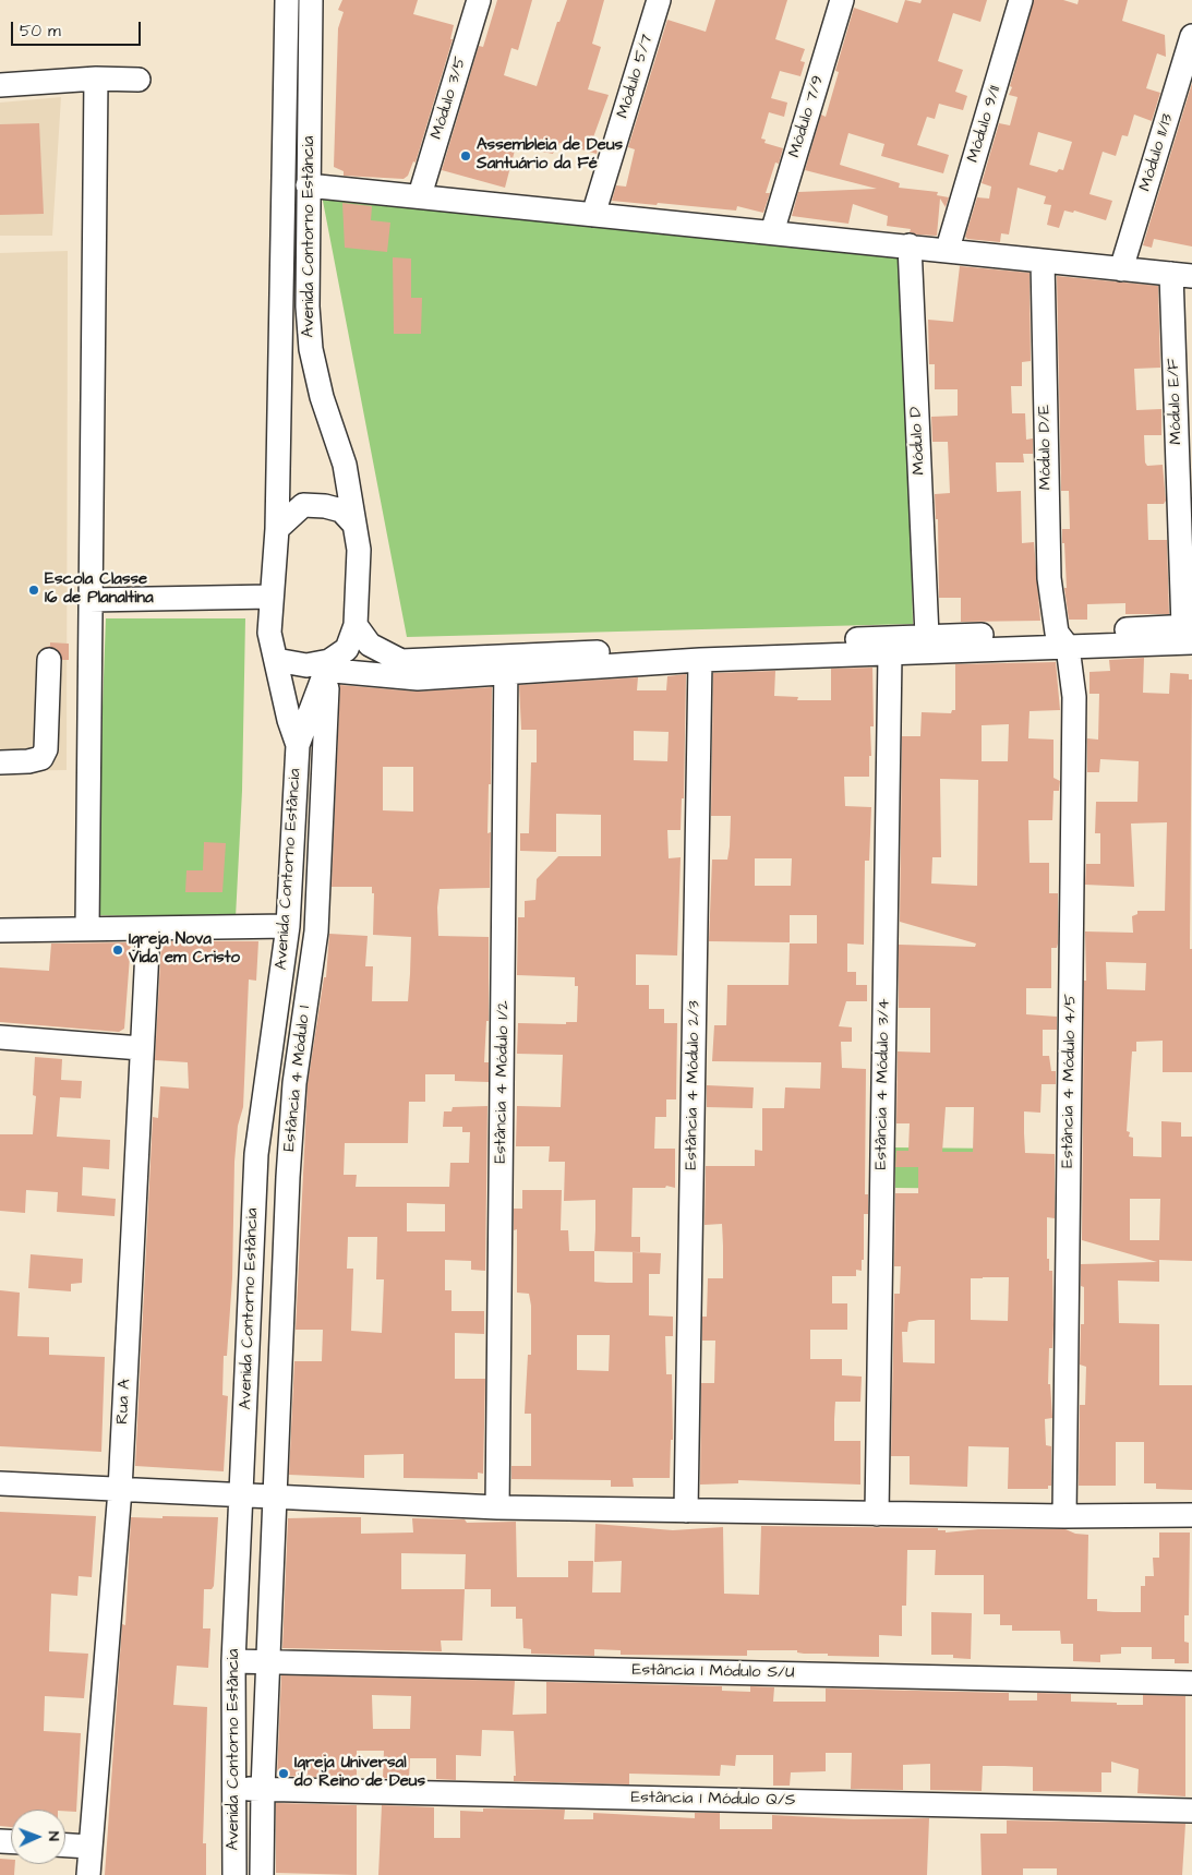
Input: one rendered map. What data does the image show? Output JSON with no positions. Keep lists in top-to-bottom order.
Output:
{
  "streets": {
    "street": [
      "Módulo 5/7",
      "Módulo 3/5",
      "Módulo 7/9",
      "Módulo 9/11",
      "Módulo 11/13",
      "Avenida Contorno Estância",
      "Módulo E/F",
      "Módulo D",
      "Módulo D/E",
      "Estância 4 Módulo 1",
      "Estância 4 Módulo 4/5",
      "Estância 4 Módulo 1/2",
      "Estância 4 Módulo 3/4",
      "Estância 4 Módulo 2/3",
      "Rua A",
      "Estância 1 Módulo S/U",
      "Estância 1 Módulo Q/S"
    ]
  },
  "crossings": [
    ["Avenida Contorno Estância", "Estância 4 Módulo 1"],
    ["Avenida Contorno Estância", "Estância 1 Módulo S/U"],
    ["Avenida Contorno Estância", "Estância 1 Módulo Q/S"],
    ["Módulo D/E", "Estância 4 Módulo 4/5"],
    ["Estância 4 Módulo 1", "Estância 1 Módulo S/U"],
    ["Estância 4 Módulo 1", "Estância 1 Módulo Q/S"]
  ],
  "places": [
    "Assembleia de Deus Santuário da Fé",
    "Escola Classe 16 de Planaltina",
    "Igreja Nova Vida em Cristo",
    "Igreja Universal do Reino de Deus"
  ],
  "scale_bar": "50 m",
  "north": "right"
}
